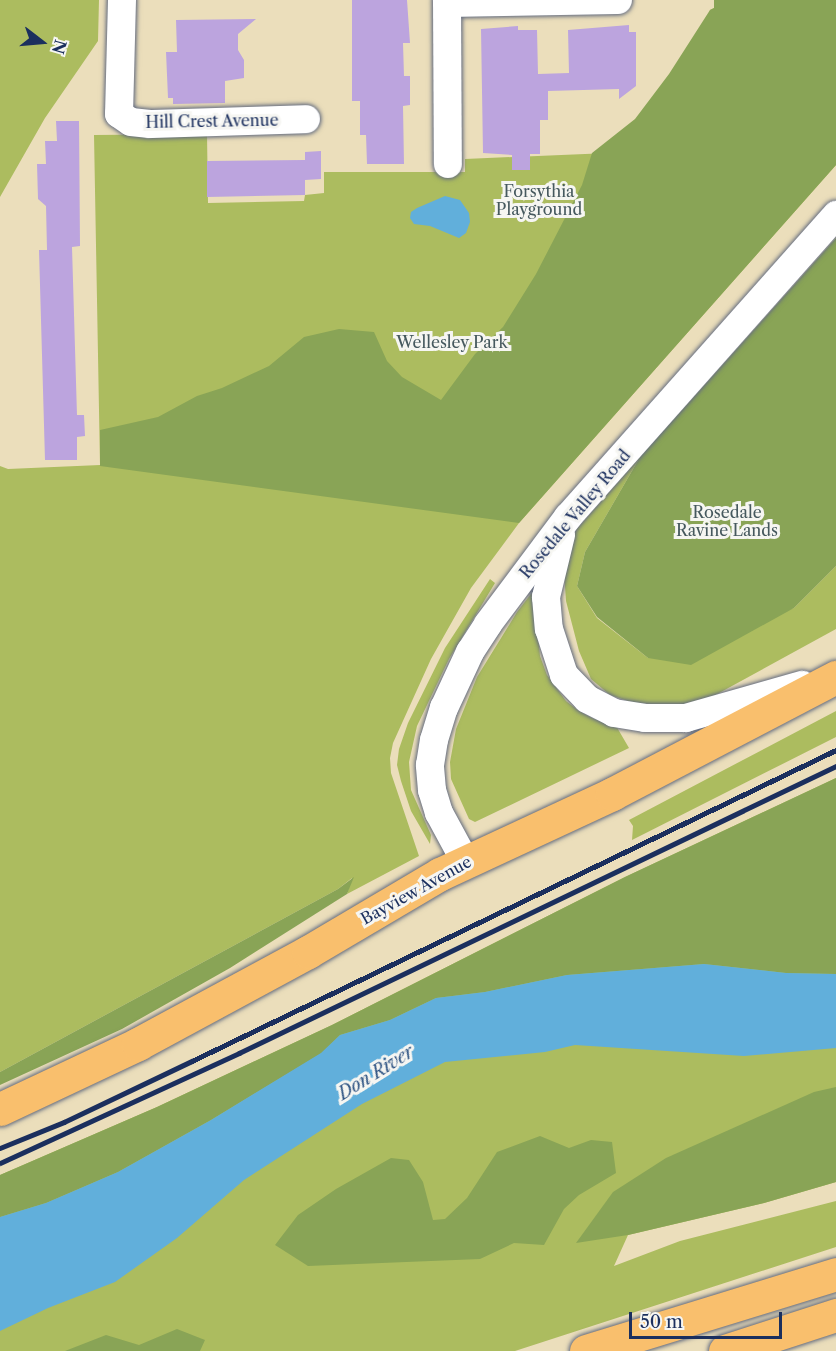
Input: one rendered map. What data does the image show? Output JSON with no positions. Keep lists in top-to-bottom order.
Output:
{
  "streets": {
    "main road": ["Bayview Avenue"],
    "street": ["Hill Crest Avenue", "Rosedale Valley Road"]
  },
  "crossings": [
    ["Rosedale Valley Road", "Bayview Avenue"]
  ],
  "water": ["Don River"],
  "parks": ["Forsythia Playground", "Wellesley Park", "Rosedale Ravine Lands"],
  "scale_bar": "50 m",
  "north": "right"
}
